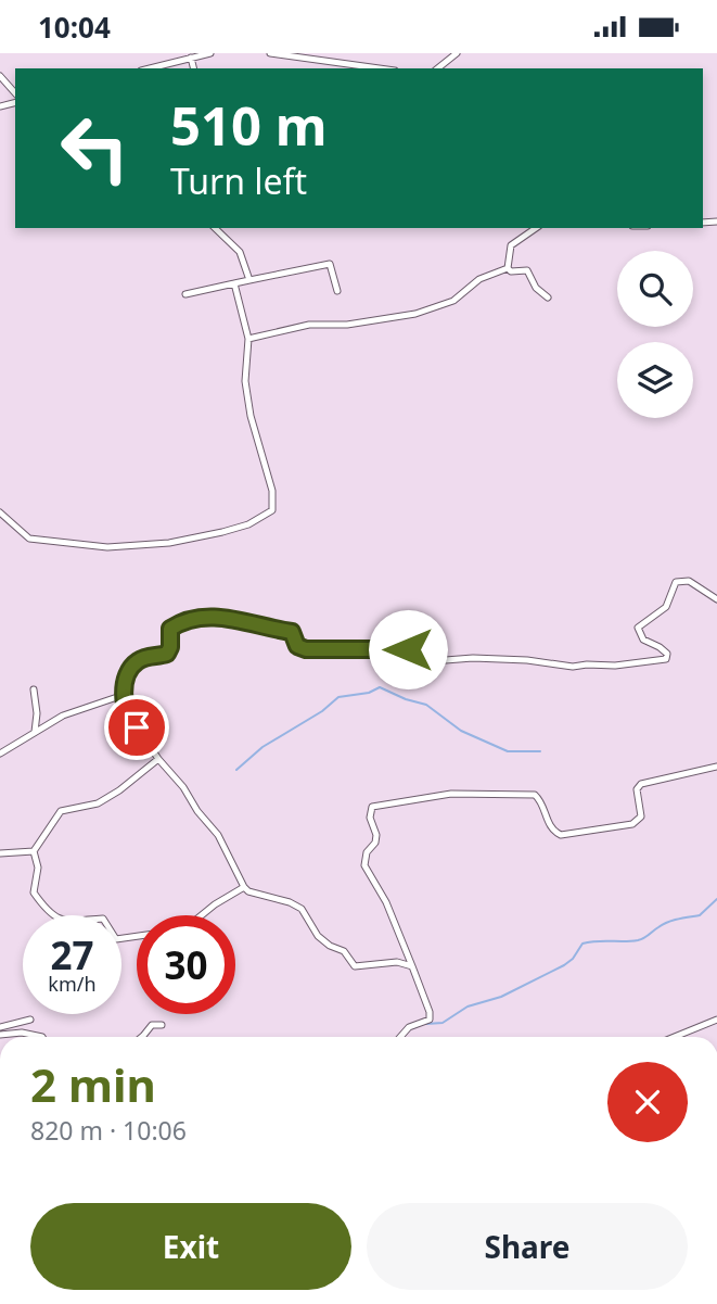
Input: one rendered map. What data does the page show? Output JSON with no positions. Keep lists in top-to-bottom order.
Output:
{
  "page": {
    "status": "10:04",
    "turn": ["510 m", "Turn left"],
    "speed": "27 km/h",
    "limit": "30",
    "heading": ["2 min", "820 m · 10:06"],
    "buttons": ["Exit", "Share"]
  }
}
